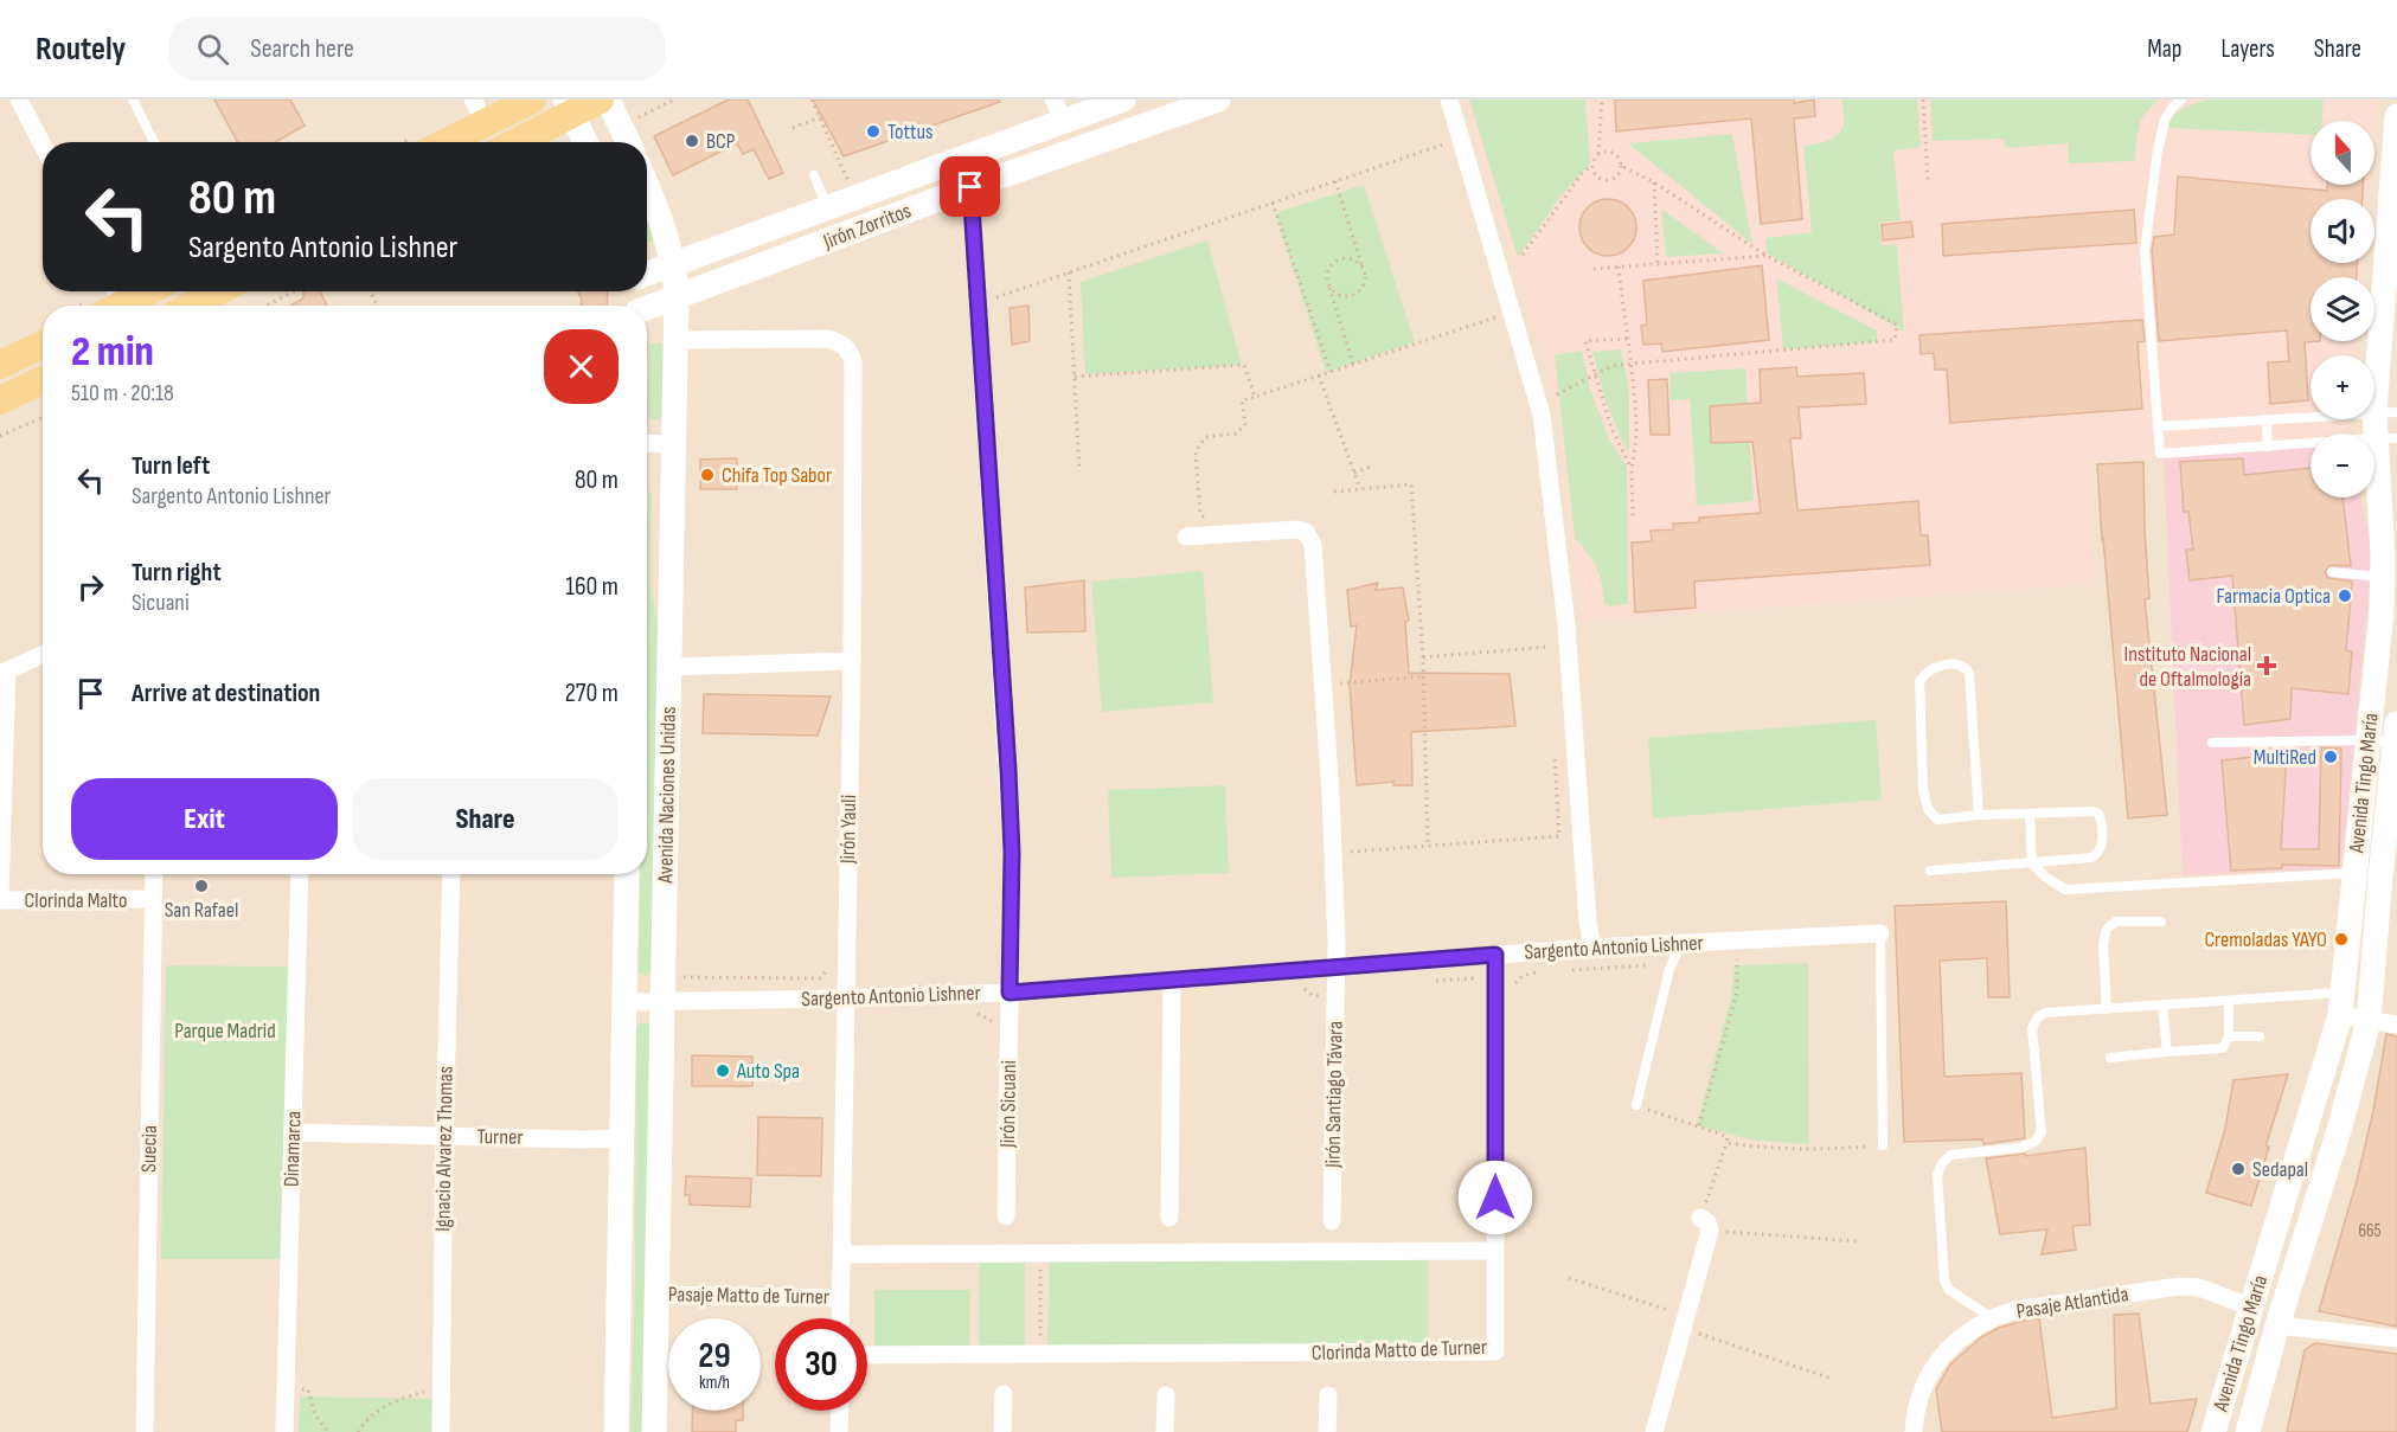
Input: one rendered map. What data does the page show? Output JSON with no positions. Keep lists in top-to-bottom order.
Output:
{
  "streets": {
    "main road": ["Jirón Zorritos", "Avenida Tingo María", "Avenida Naciones Unidas"],
    "street": [
      "Jirón Yauli",
      "Clorinda Malto",
      "Sargento Antonio Lishner",
      "Jirón Santiago Távara",
      "Jirón Sicuani",
      "Turner",
      "Suecia",
      "Dinamarca",
      "Ignacio Alvarez Thomas",
      "Pasaje Matto de Turner",
      "Pasaje Atlantida",
      "Clorinda Matto de Turner"
    ]
  },
  "crossings": [
    ["Jirón Zorritos", "Avenida Naciones Unidas"],
    ["Jirón Zorritos", "Jirón Sicuani"],
    ["Avenida Tingo María", "Pasaje Atlantida"],
    ["Avenida Naciones Unidas", "Jirón Yauli"],
    ["Avenida Naciones Unidas", "Sargento Antonio Lishner"],
    ["Avenida Naciones Unidas", "Turner"],
    ["Avenida Naciones Unidas", "Pasaje Matto de Turner"],
    ["Jirón Yauli", "Sargento Antonio Lishner"],
    ["Jirón Yauli", "Pasaje Matto de Turner"],
    ["Clorinda Malto", "Suecia"],
    ["Sargento Antonio Lishner", "Jirón Santiago Távara"],
    ["Sargento Antonio Lishner", "Jirón Sicuani"],
    ["Sargento Antonio Lishner", "Clorinda Matto de Turner"],
    ["Turner", "Dinamarca"],
    ["Turner", "Ignacio Alvarez Thomas"]
  ],
  "parks": ["Parque Madrid"],
  "places": {
    "other": [
      "Tottus",
      "BCP",
      "Chifa Top Sabor",
      "Farmacia Optica",
      "MultiRed",
      "San Rafael",
      "Cremoladas YAYO",
      "Auto Spa",
      "Sedapal"
    ],
    "health": ["Instituto Nacional de Oftalmología"]
  },
  "house_numbers": ["665"],
  "north": "top",
  "page": {
    "header": "Routely",
    "search": "Search here",
    "nav": ["Map", "Layers", "Share"],
    "map_buttons": ["+", "−"],
    "turn": ["80 m", "Sargento Antonio Lishner"],
    "heading": ["2 min", "510 m · 20:18"],
    "list": [
      {
        "name": "Turn left",
        "note": "Sargento Antonio Lishner",
        "value": "80 m"
      },
      {
        "name": "Turn right",
        "note": "Sicuani",
        "value": "160 m"
      },
      {
        "name": "Arrive at destination",
        "value": "270 m"
      }
    ],
    "buttons": ["Exit", "Share"],
    "speed": "29 km/h",
    "limit": "30"
  }
}
